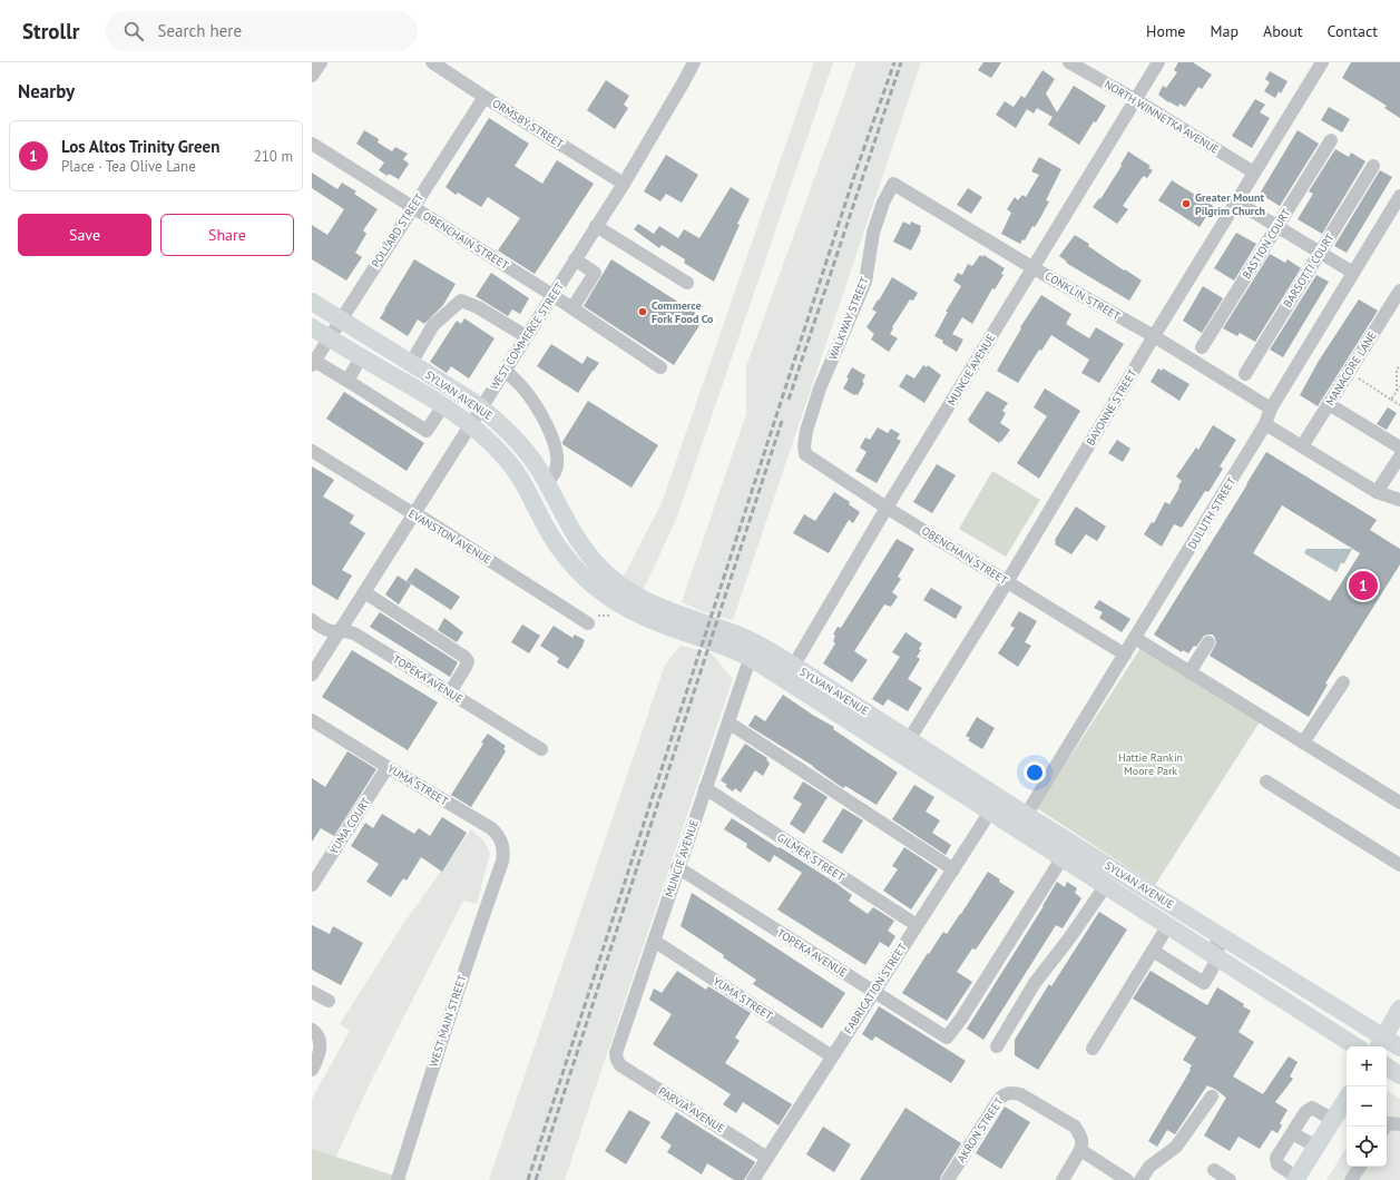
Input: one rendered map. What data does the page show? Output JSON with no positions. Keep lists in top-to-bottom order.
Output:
{
  "streets": {
    "main road": ["SYLVAN AVENUE"],
    "street": [
      "NORTH WINNETKA AVENUE",
      "ORMSBY STREET",
      "POLLARD STREET",
      "OBENCHAIN STREET",
      "BASTION COURT",
      "BARSOTTI COURT",
      "CONKLIN STREET",
      "WALKWAY STREET",
      "WEST COMMERCE STREET",
      "MANACORE LANE",
      "MUNCIE AVENUE",
      "BAYONNE STREET",
      "DULUTH STREET",
      "EVANSTON AVENUE",
      "TOPEKA AVENUE",
      "YUMA STREET",
      "YUMA COURT",
      "GILMER STREET",
      "FABRICATION STREET",
      "WEST MAIN STREET",
      "PARVIA AVENUE",
      "AKRON STREET"
    ]
  },
  "crossings": [
    ["NORTH WINNETKA AVENUE", "MUNCIE AVENUE"],
    ["NORTH WINNETKA AVENUE", "BAYONNE STREET"],
    ["ORMSBY STREET", "POLLARD STREET"],
    ["ORMSBY STREET", "WEST COMMERCE STREET"],
    ["POLLARD STREET", "OBENCHAIN STREET"],
    ["POLLARD STREET", "SYLVAN AVENUE"],
    ["OBENCHAIN STREET", "WALKWAY STREET"],
    ["OBENCHAIN STREET", "WEST COMMERCE STREET"],
    ["OBENCHAIN STREET", "MUNCIE AVENUE"],
    ["OBENCHAIN STREET", "BAYONNE STREET"],
    ["OBENCHAIN STREET", "DULUTH STREET"],
    ["CONKLIN STREET", "WALKWAY STREET"],
    ["CONKLIN STREET", "MUNCIE AVENUE"],
    ["CONKLIN STREET", "BAYONNE STREET"],
    ["CONKLIN STREET", "DULUTH STREET"],
    ["WEST COMMERCE STREET", "SYLVAN AVENUE"],
    ["WEST COMMERCE STREET", "EVANSTON AVENUE"],
    ["WEST COMMERCE STREET", "TOPEKA AVENUE"],
    ["MUNCIE AVENUE", "SYLVAN AVENUE"],
    ["MUNCIE AVENUE", "TOPEKA AVENUE"],
    ["MUNCIE AVENUE", "YUMA STREET"],
    ["MUNCIE AVENUE", "GILMER STREET"],
    ["MUNCIE AVENUE", "PARVIA AVENUE"],
    ["SYLVAN AVENUE", "BAYONNE STREET"],
    ["SYLVAN AVENUE", "DULUTH STREET"],
    ["SYLVAN AVENUE", "TOPEKA AVENUE"],
    ["SYLVAN AVENUE", "FABRICATION STREET"],
    ["TOPEKA AVENUE", "FABRICATION STREET"],
    ["YUMA STREET", "YUMA COURT"],
    ["YUMA STREET", "FABRICATION STREET"],
    ["YUMA STREET", "WEST MAIN STREET"],
    ["GILMER STREET", "FABRICATION STREET"],
    ["FABRICATION STREET", "PARVIA AVENUE"]
  ],
  "parks": ["Hattie Rankin Moore Park"],
  "places": ["Greater Mount Pilgrim Church", "Commerce Fork Food Co"],
  "page": {
    "header": "Strollr",
    "search": "Search here",
    "nav": [
      "Home",
      "Map",
      "About",
      "Contact"
    ],
    "heading": "Nearby",
    "list": [
      {
        "mark": "1",
        "name": "Los Altos Trinity Green",
        "note": "Place · Tea Olive Lane",
        "value": "210 m"
      }
    ],
    "buttons": ["Save", "Share"],
    "pins": "1",
    "map_buttons": ["+", "−"]
  }
}
